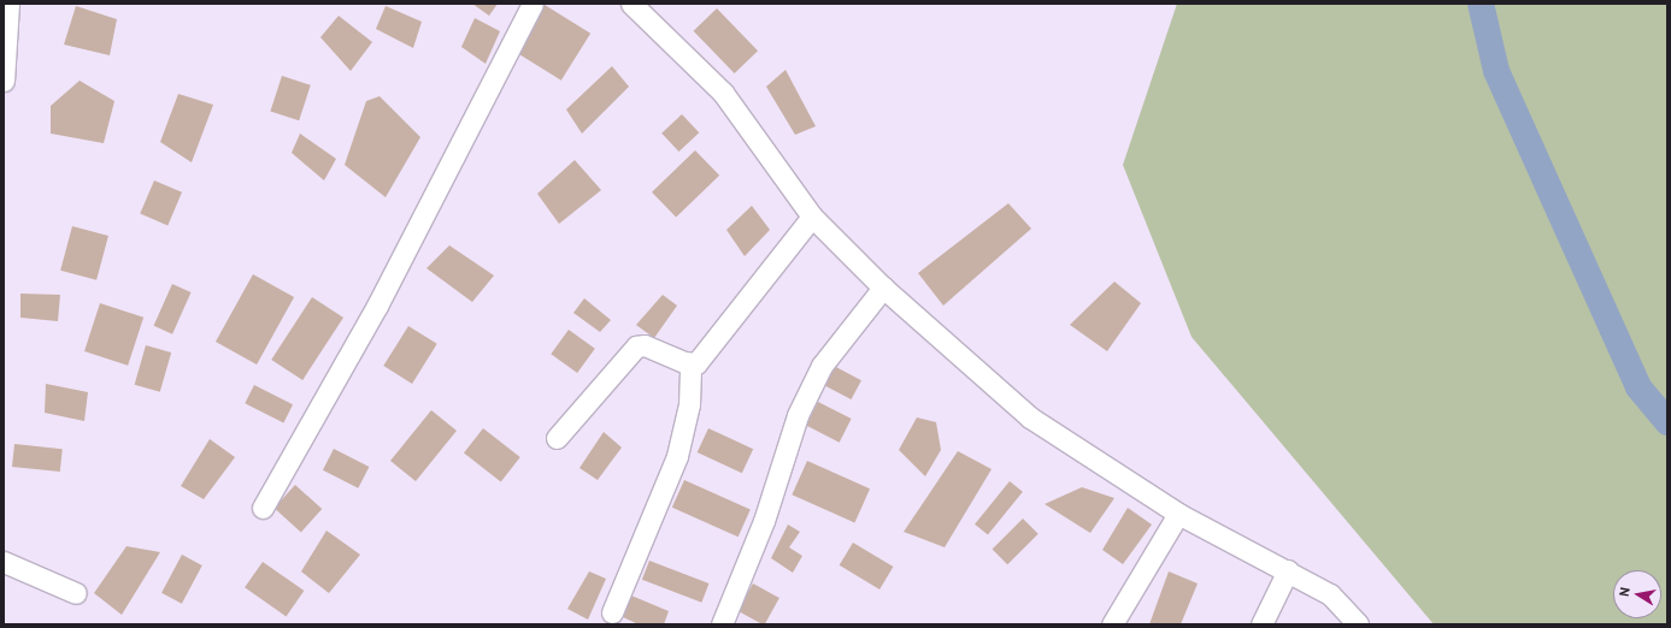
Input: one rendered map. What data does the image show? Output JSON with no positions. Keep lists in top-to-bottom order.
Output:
{
  "north": "left"
}
